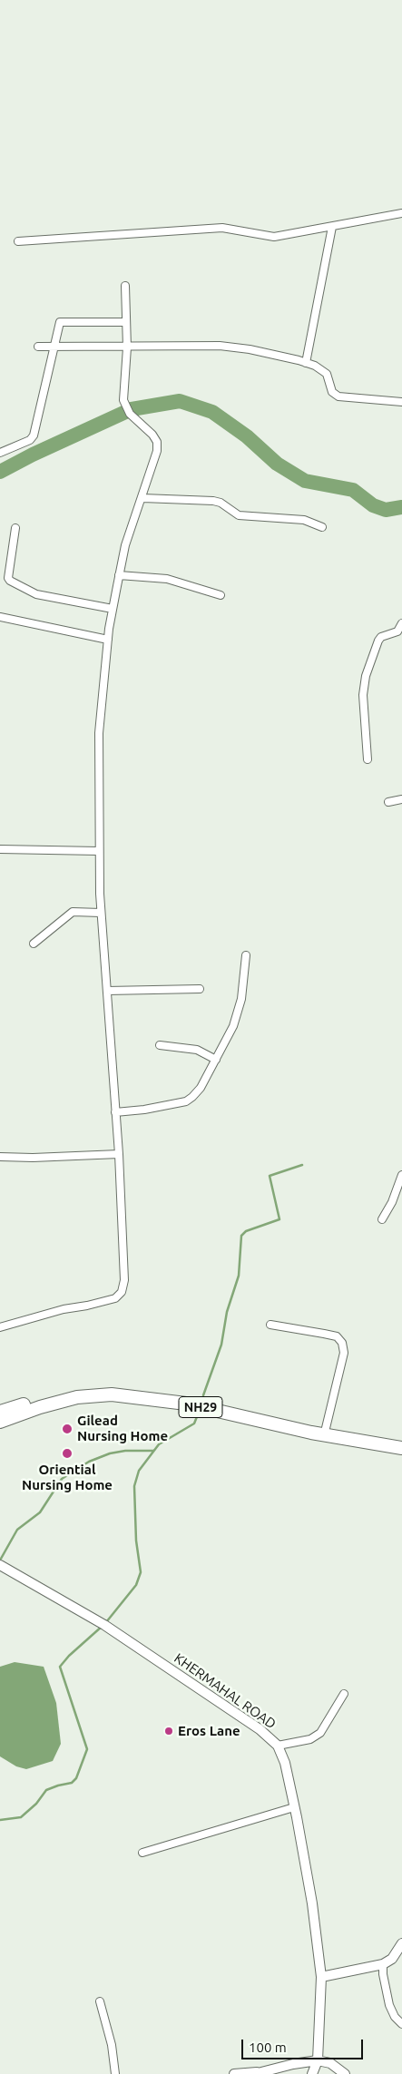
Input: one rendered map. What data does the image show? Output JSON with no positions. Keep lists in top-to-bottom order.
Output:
{
  "streets": {
    "highway": ["NH29"],
    "street": ["KHERMAHAL ROAD"]
  },
  "places": ["Gilead Nursing Home", "Oriential Nursing Home", "Eros Lane"],
  "scale_bar": "100 m"
}
